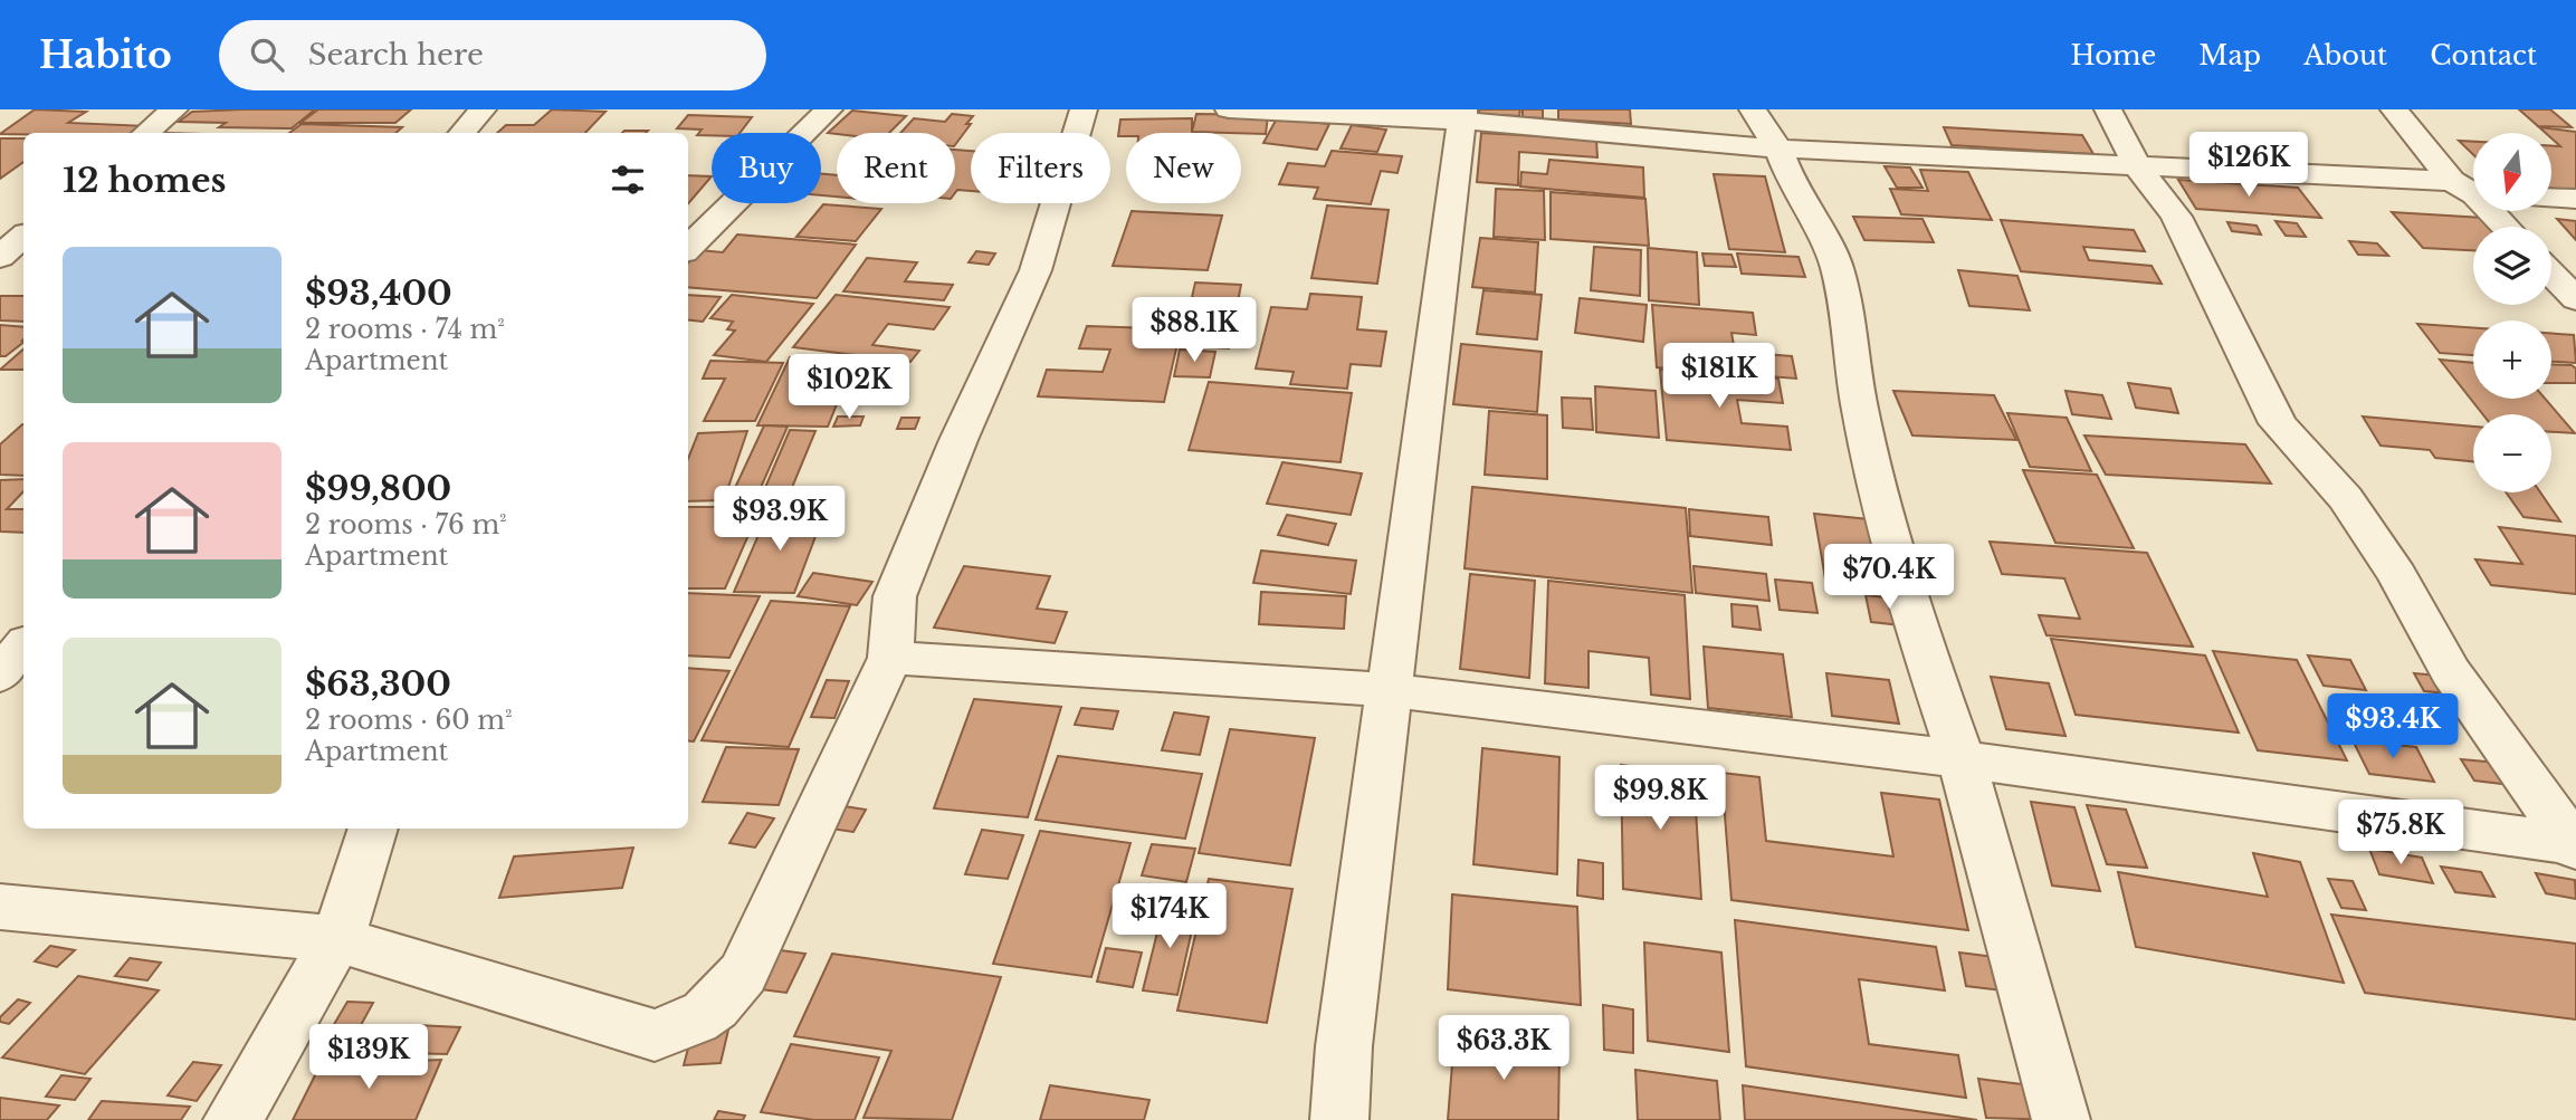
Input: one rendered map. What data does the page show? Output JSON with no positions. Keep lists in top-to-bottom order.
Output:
{
  "north": "bottom",
  "page": {
    "header": "Habito",
    "search": "Search here",
    "nav": [
      "Home",
      "Map",
      "About",
      "Contact"
    ],
    "price": [
      "$126K",
      "$88.1K",
      "$181K",
      "$102K",
      "$93.9K",
      "$70.4K",
      "$93.4K",
      "$99.8K",
      "$75.8K",
      "$174K",
      "$63.3K",
      "$139K"
    ],
    "map_buttons": ["+", "−"],
    "chip": [
      "Buy",
      "Rent",
      "Filters",
      "New"
    ],
    "heading": "12 homes",
    "list": [
      {
        "name": "$93,400",
        "note": "2 rooms · 74 m² · Apartment"
      },
      {
        "name": "$99,800",
        "note": "2 rooms · 76 m² · Apartment"
      },
      {
        "name": "$63,300",
        "note": "2 rooms · 60 m² · Apartment"
      }
    ]
  }
}
